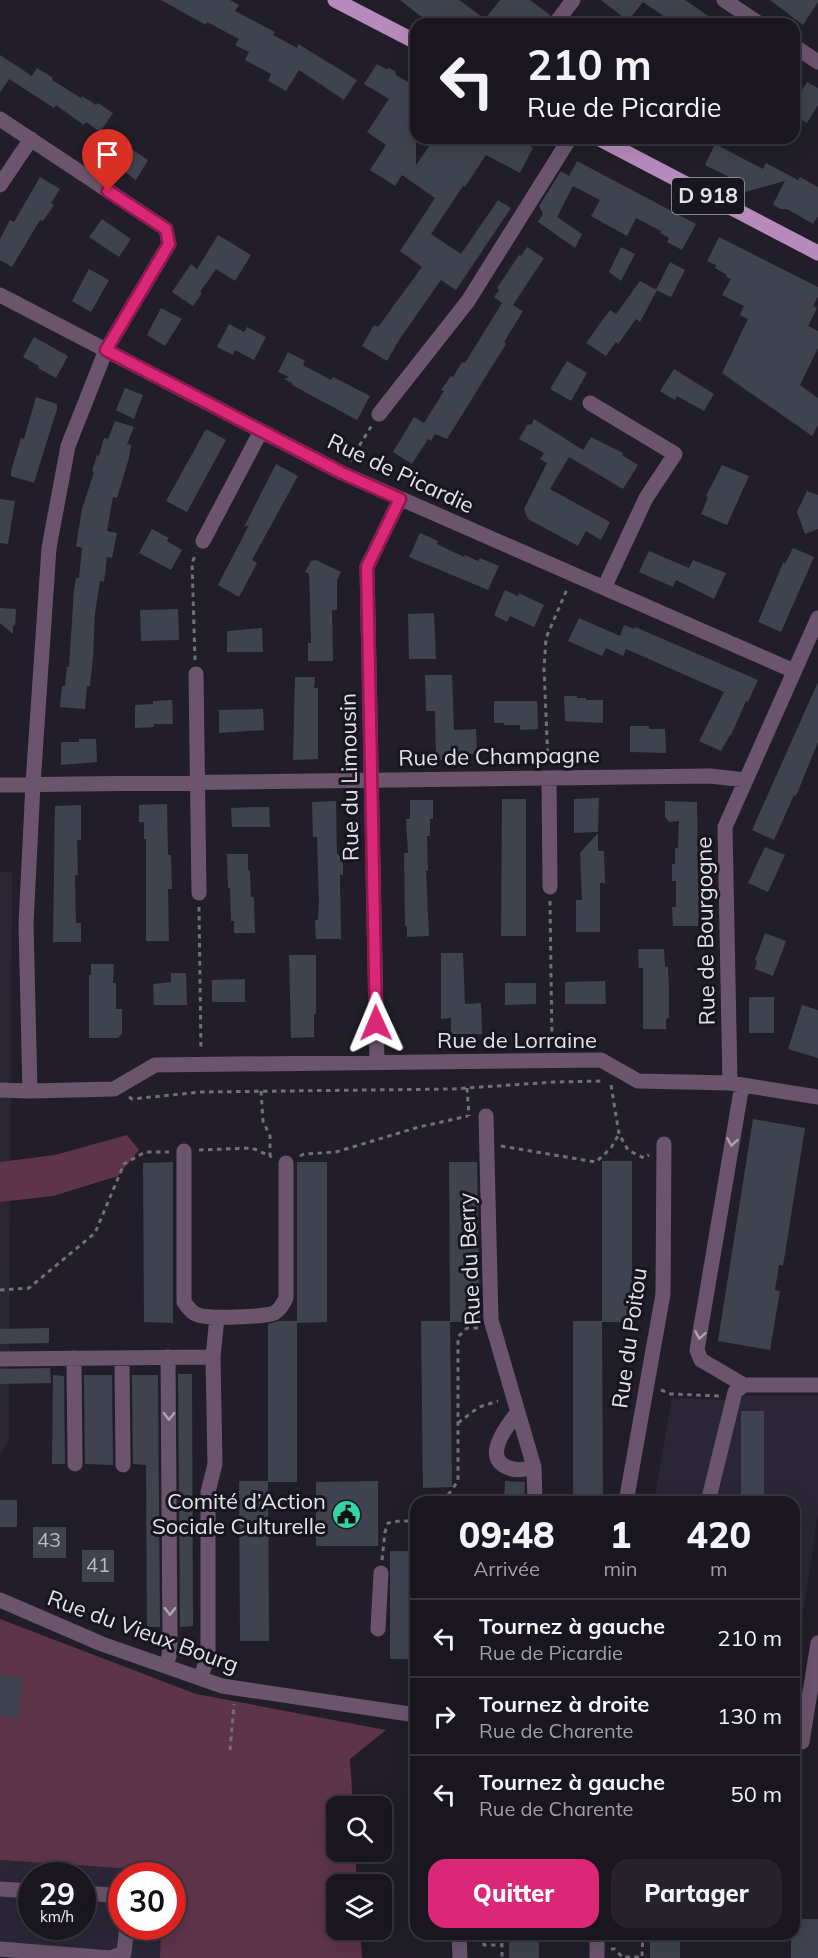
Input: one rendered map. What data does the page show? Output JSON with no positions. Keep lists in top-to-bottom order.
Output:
{
  "streets": {
    "main road": ["D 918"],
    "street": [
      "Rue de Picardie",
      "Rue de Champagne",
      "Rue du Limousin",
      "Rue de Bourgogne",
      "Rue de Lorraine",
      "Rue du Berry",
      "Rue du Poitou",
      "Rue du Vieux Bourg"
    ]
  },
  "crossings": [
    ["Rue de Picardie", "Rue du Limousin"],
    ["Rue de Picardie", "Rue de Bourgogne"],
    ["Rue de Champagne", "Rue du Limousin"],
    ["Rue de Champagne", "Rue de Bourgogne"],
    ["Rue du Limousin", "Rue de Lorraine"],
    ["Rue de Bourgogne", "Rue de Lorraine"]
  ],
  "one_way": ["Rue de Bourgogne"],
  "places": {
    "public building": ["Comité d’Action Sociale Culturelle"]
  },
  "house_numbers": ["43", "41"],
  "page": {
    "turn": ["210 m", "Rue de Picardie"],
    "eta": [
      "09:48",
      "Arrivée",
      "1",
      "min",
      "420",
      "m"
    ],
    "list": [
      {
        "name": "Tournez à gauche",
        "note": "Rue de Picardie",
        "value": "210 m"
      },
      {
        "name": "Tournez à droite",
        "note": "Rue de Charente",
        "value": "130 m"
      },
      {
        "name": "Tournez à gauche",
        "note": "Rue de Charente",
        "value": "50 m"
      }
    ],
    "buttons": ["Quitter", "Partager"],
    "speed": "29 km/h",
    "limit": "30"
  }
}
